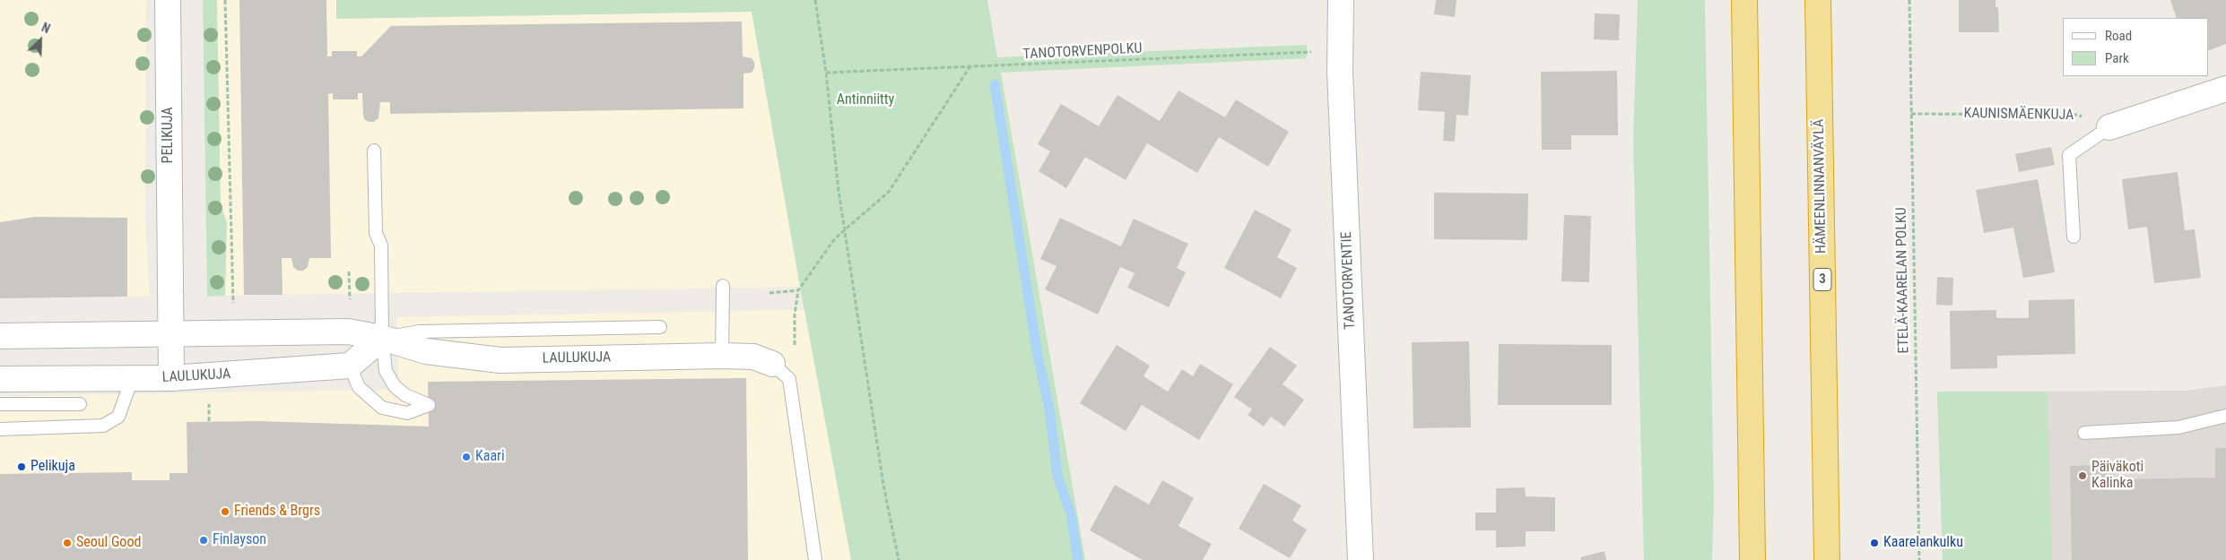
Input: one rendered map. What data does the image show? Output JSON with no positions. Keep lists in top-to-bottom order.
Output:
{
  "streets": {
    "highway": ["HÄMEENLINNANVÄYLÄ", "3"],
    "street": ["PELIKUJA", "TANOTORVENTIE", "LAULUKUJA"],
    "path": ["TANOTORVENPOLKU", "KAUNISMÄENKUJA", "ETELÄ-KAARELAN POLKU"]
  },
  "crossings": [
    ["TANOTORVENPOLKU", "TANOTORVENTIE"],
    ["KAUNISMÄENKUJA", "ETELÄ-KAARELAN POLKU"],
    ["PELIKUJA", "LAULUKUJA"]
  ],
  "parks": ["Antinniitty"],
  "places": [
    "Kaari",
    "Pelikuja",
    "Päiväkoti Kalinka",
    "Friends & Brgrs",
    "Finlayson",
    "Seoul Good",
    "Kaarelankulku"
  ],
  "legend": ["Road", "Park"],
  "north": "top right"
}
